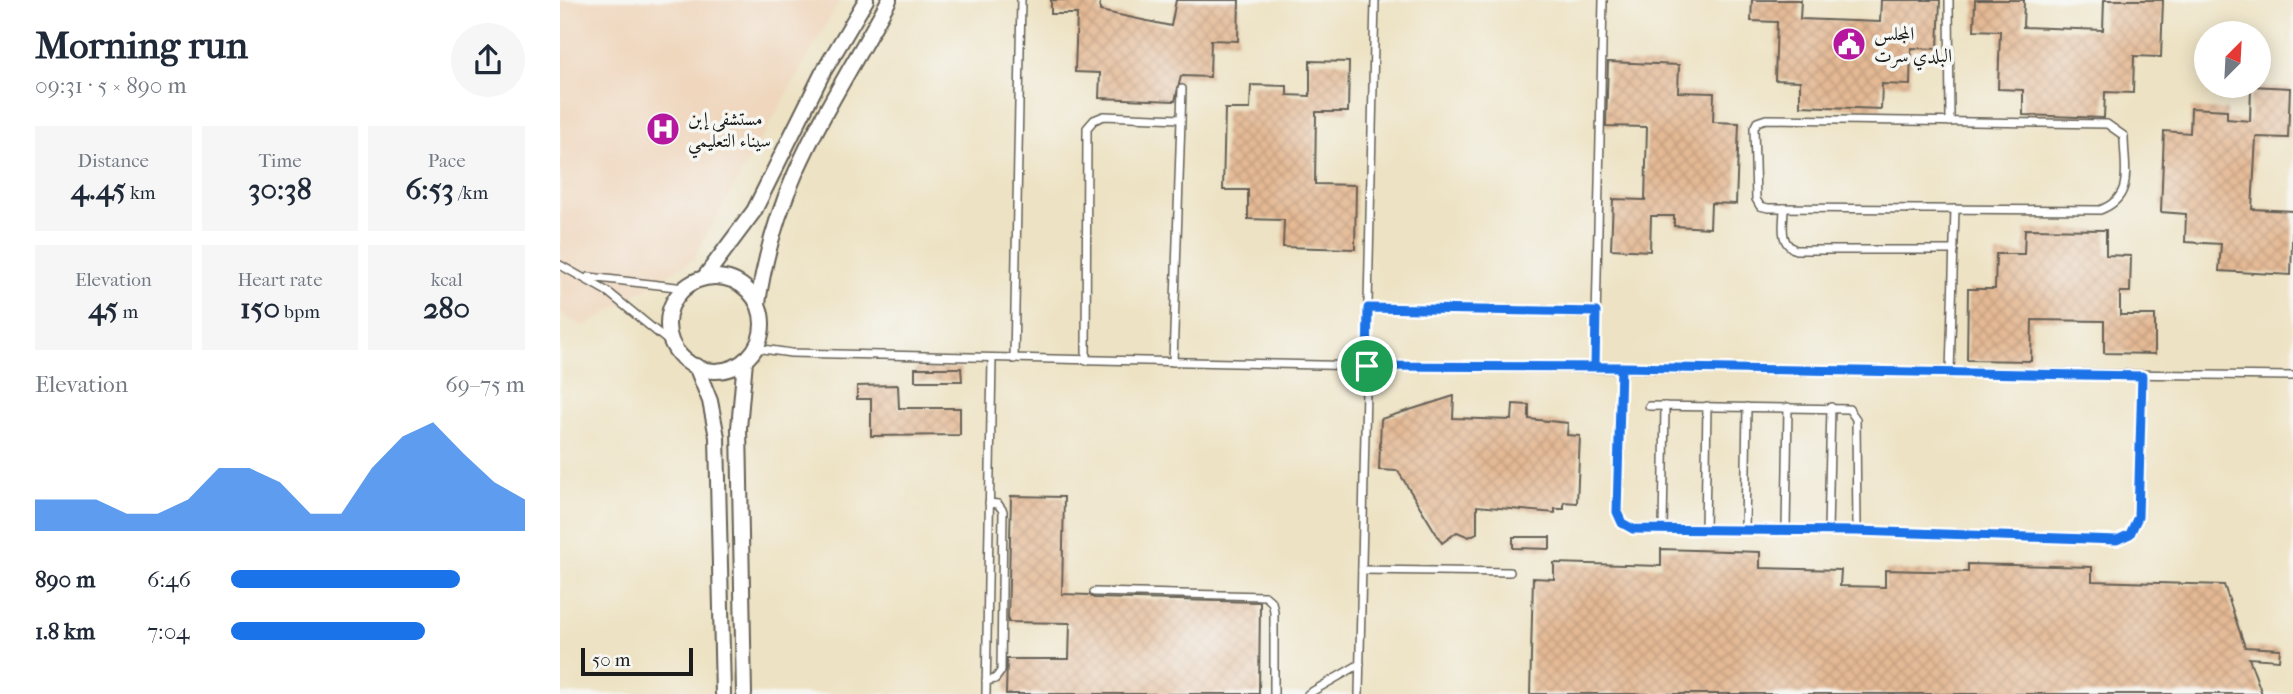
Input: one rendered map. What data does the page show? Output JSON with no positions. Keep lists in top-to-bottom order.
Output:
{
  "places": {
    "public building": ["المجلس البلدي سرت"],
    "hospital": ["مستشفى إبن سيناء التعليمي"]
  },
  "scale_bar": "50 m",
  "north": "top right",
  "page": {
    "heading": ["Morning run", "09:31 · 5 × 890 m"],
    "stats": [
      ["Distance", "4.45 km"],
      ["Time", "30:38"],
      ["Pace", "6:53 /km"],
      ["Elevation", "45 m"],
      ["Heart rate", "150 bpm"],
      ["kcal", "280"]
    ],
    "chart": ["Elevation", "69–75 m"],
    "list": [
      {
        "name": "890 m",
        "note": "6:46"
      },
      {
        "name": "1.8 km",
        "note": "7:04"
      }
    ],
    "scale": "50 m"
  }
}
